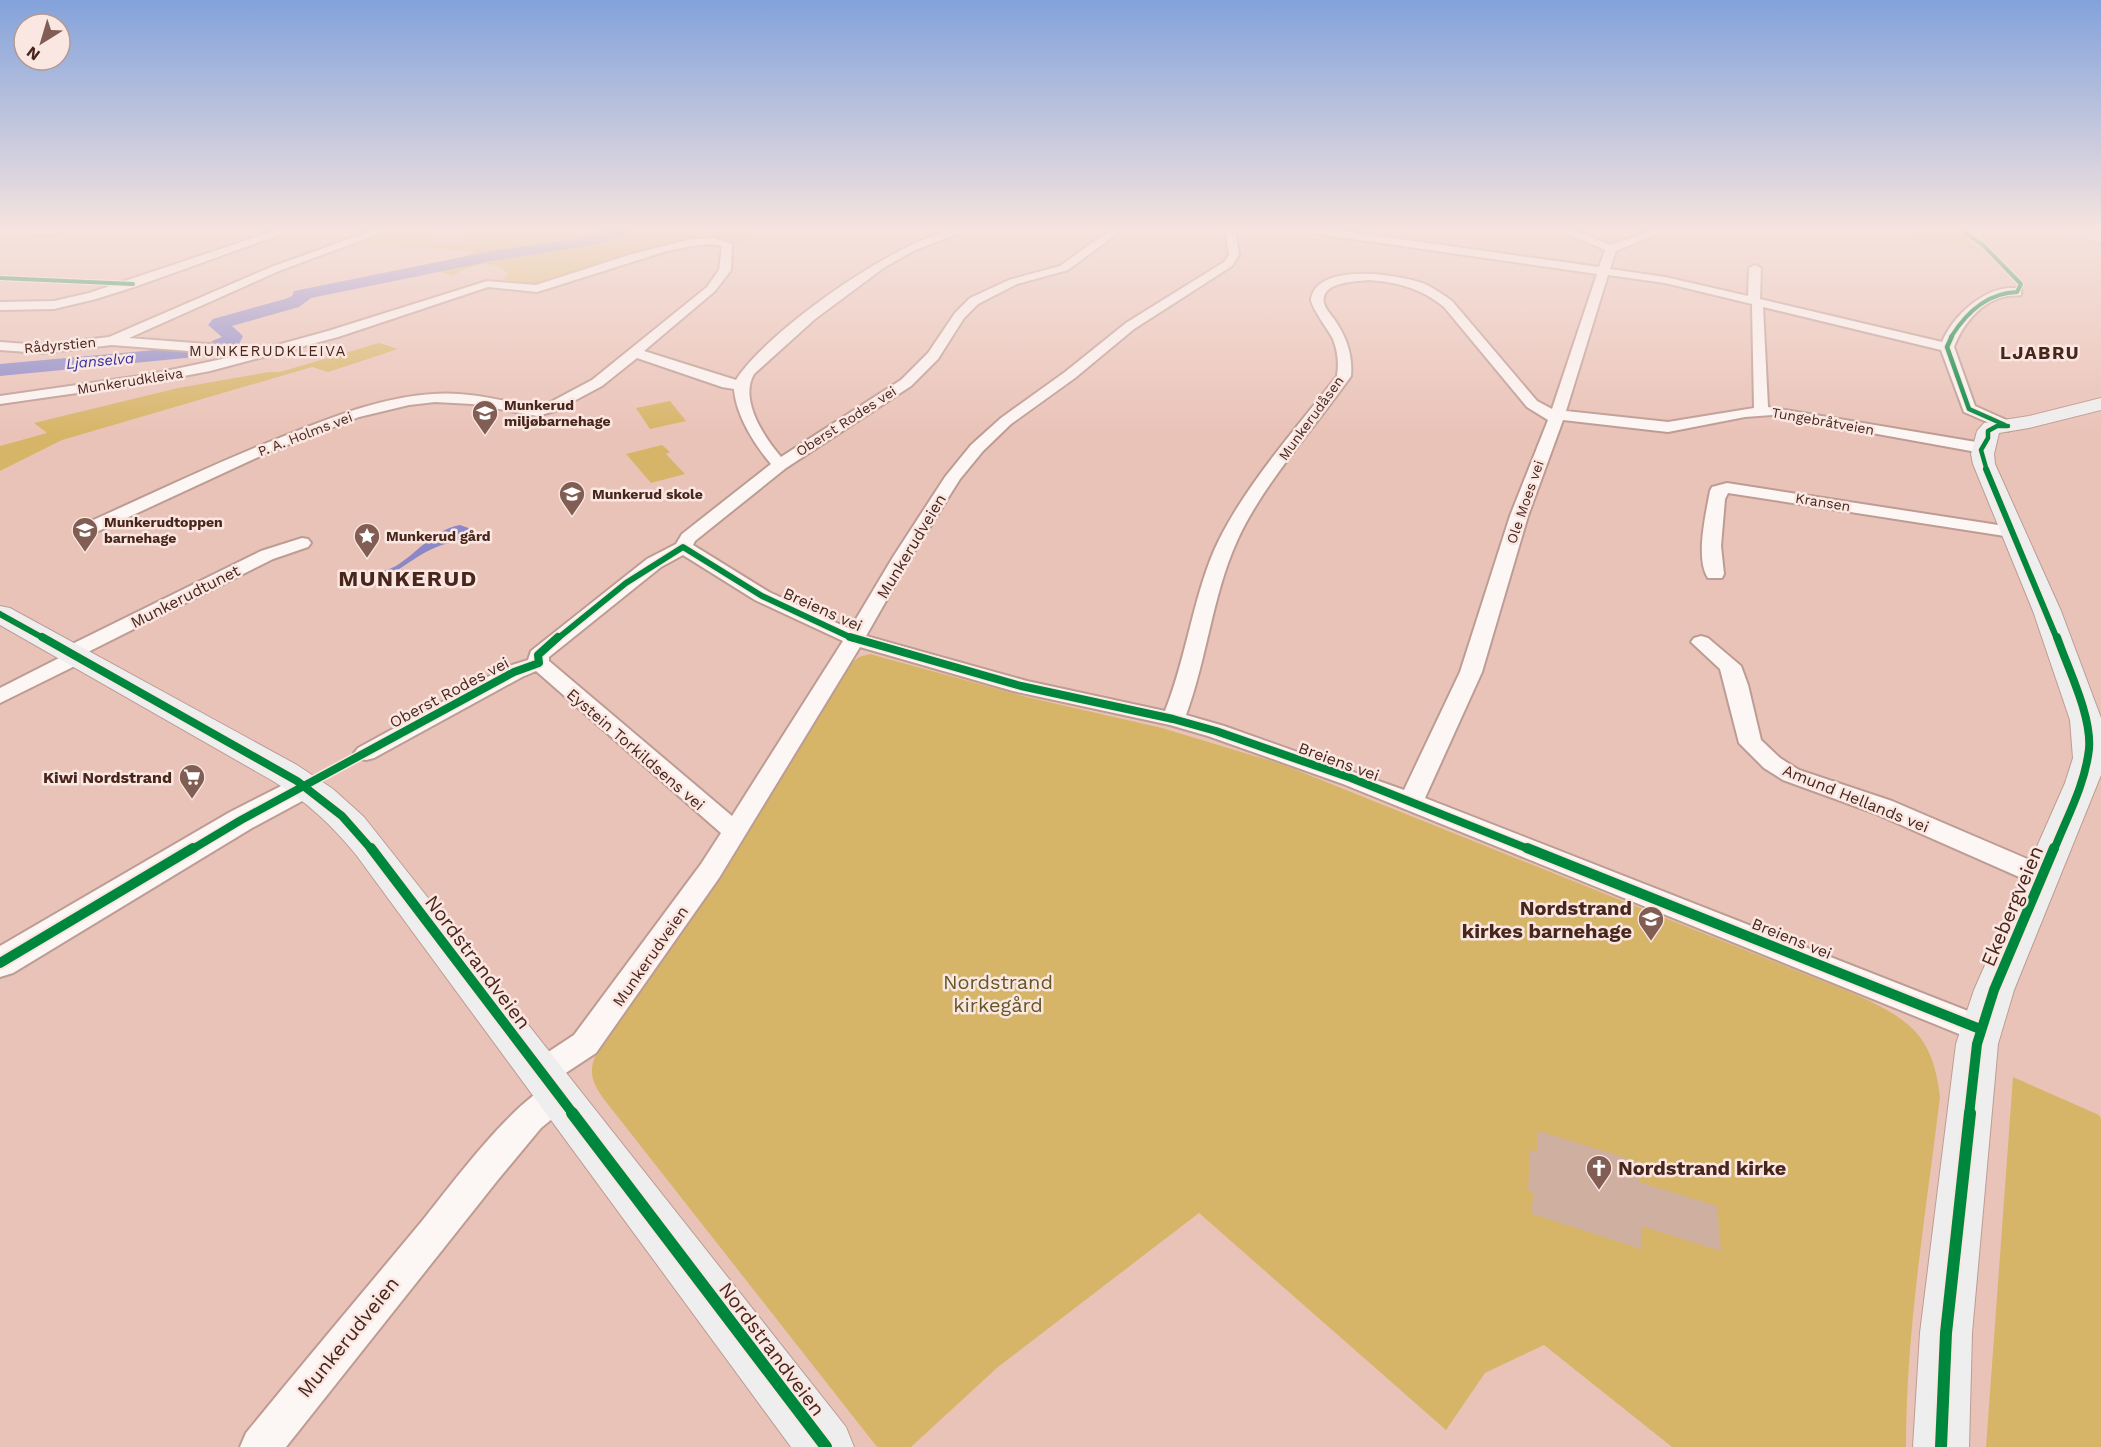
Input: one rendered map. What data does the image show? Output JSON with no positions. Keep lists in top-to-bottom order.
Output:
{
  "streets": {
    "main road": ["Ekebergveien", "Nordstrandveien"],
    "street": [
      "Rådyrstien",
      "Munkerudkleiva",
      "Munkerudåsen",
      "Oberst Rodes vei",
      "Tungebråtveien",
      "P. A. Holms vei",
      "Ole Moes vei",
      "Kransen",
      "Munkerudveien",
      "Munkerudtunet",
      "Breiens vei",
      "Eystein Torkildsens vei",
      "Amund Hellands vei"
    ]
  },
  "crossings": [
    ["Rådyrstien", "Munkerudkleiva"],
    ["Munkerudkleiva", "P. A. Holms vei"],
    ["Munkerudåsen", "Tungebråtveien"],
    ["Munkerudåsen", "Ole Moes vei"],
    ["Munkerudåsen", "Breiens vei"],
    ["Oberst Rodes vei", "Breiens vei"],
    ["Oberst Rodes vei", "Eystein Torkildsens vei"],
    ["Tungebråtveien", "Ole Moes vei"],
    ["Tungebråtveien", "Ekebergveien"],
    ["Ole Moes vei", "Breiens vei"],
    ["Kransen", "Ekebergveien"],
    ["Munkerudveien", "Breiens vei"],
    ["Munkerudveien", "Eystein Torkildsens vei"],
    ["Munkerudveien", "Nordstrandveien"],
    ["Munkerudtunet", "Nordstrandveien"],
    ["Breiens vei", "Ekebergveien"],
    ["Amund Hellands vei", "Ekebergveien"]
  ],
  "districts": ["MUNKERUDKLEIVA", "LJABRU", "MUNKERUD"],
  "water": ["Ljanselva"],
  "parks": ["Nordstrand kirkegård"],
  "places": {
    "school or university": [
      "Munkerud miljøbarnehage",
      "Munkerud skole",
      "Munkerudtoppen barnehage",
      "Nordstrand kirkes barnehage"
    ],
    "place": ["Munkerud gård"],
    "supermarket": ["Kiwi Nordstrand"],
    "church": ["Nordstrand kirke"]
  },
  "north": "bottom left"
}
